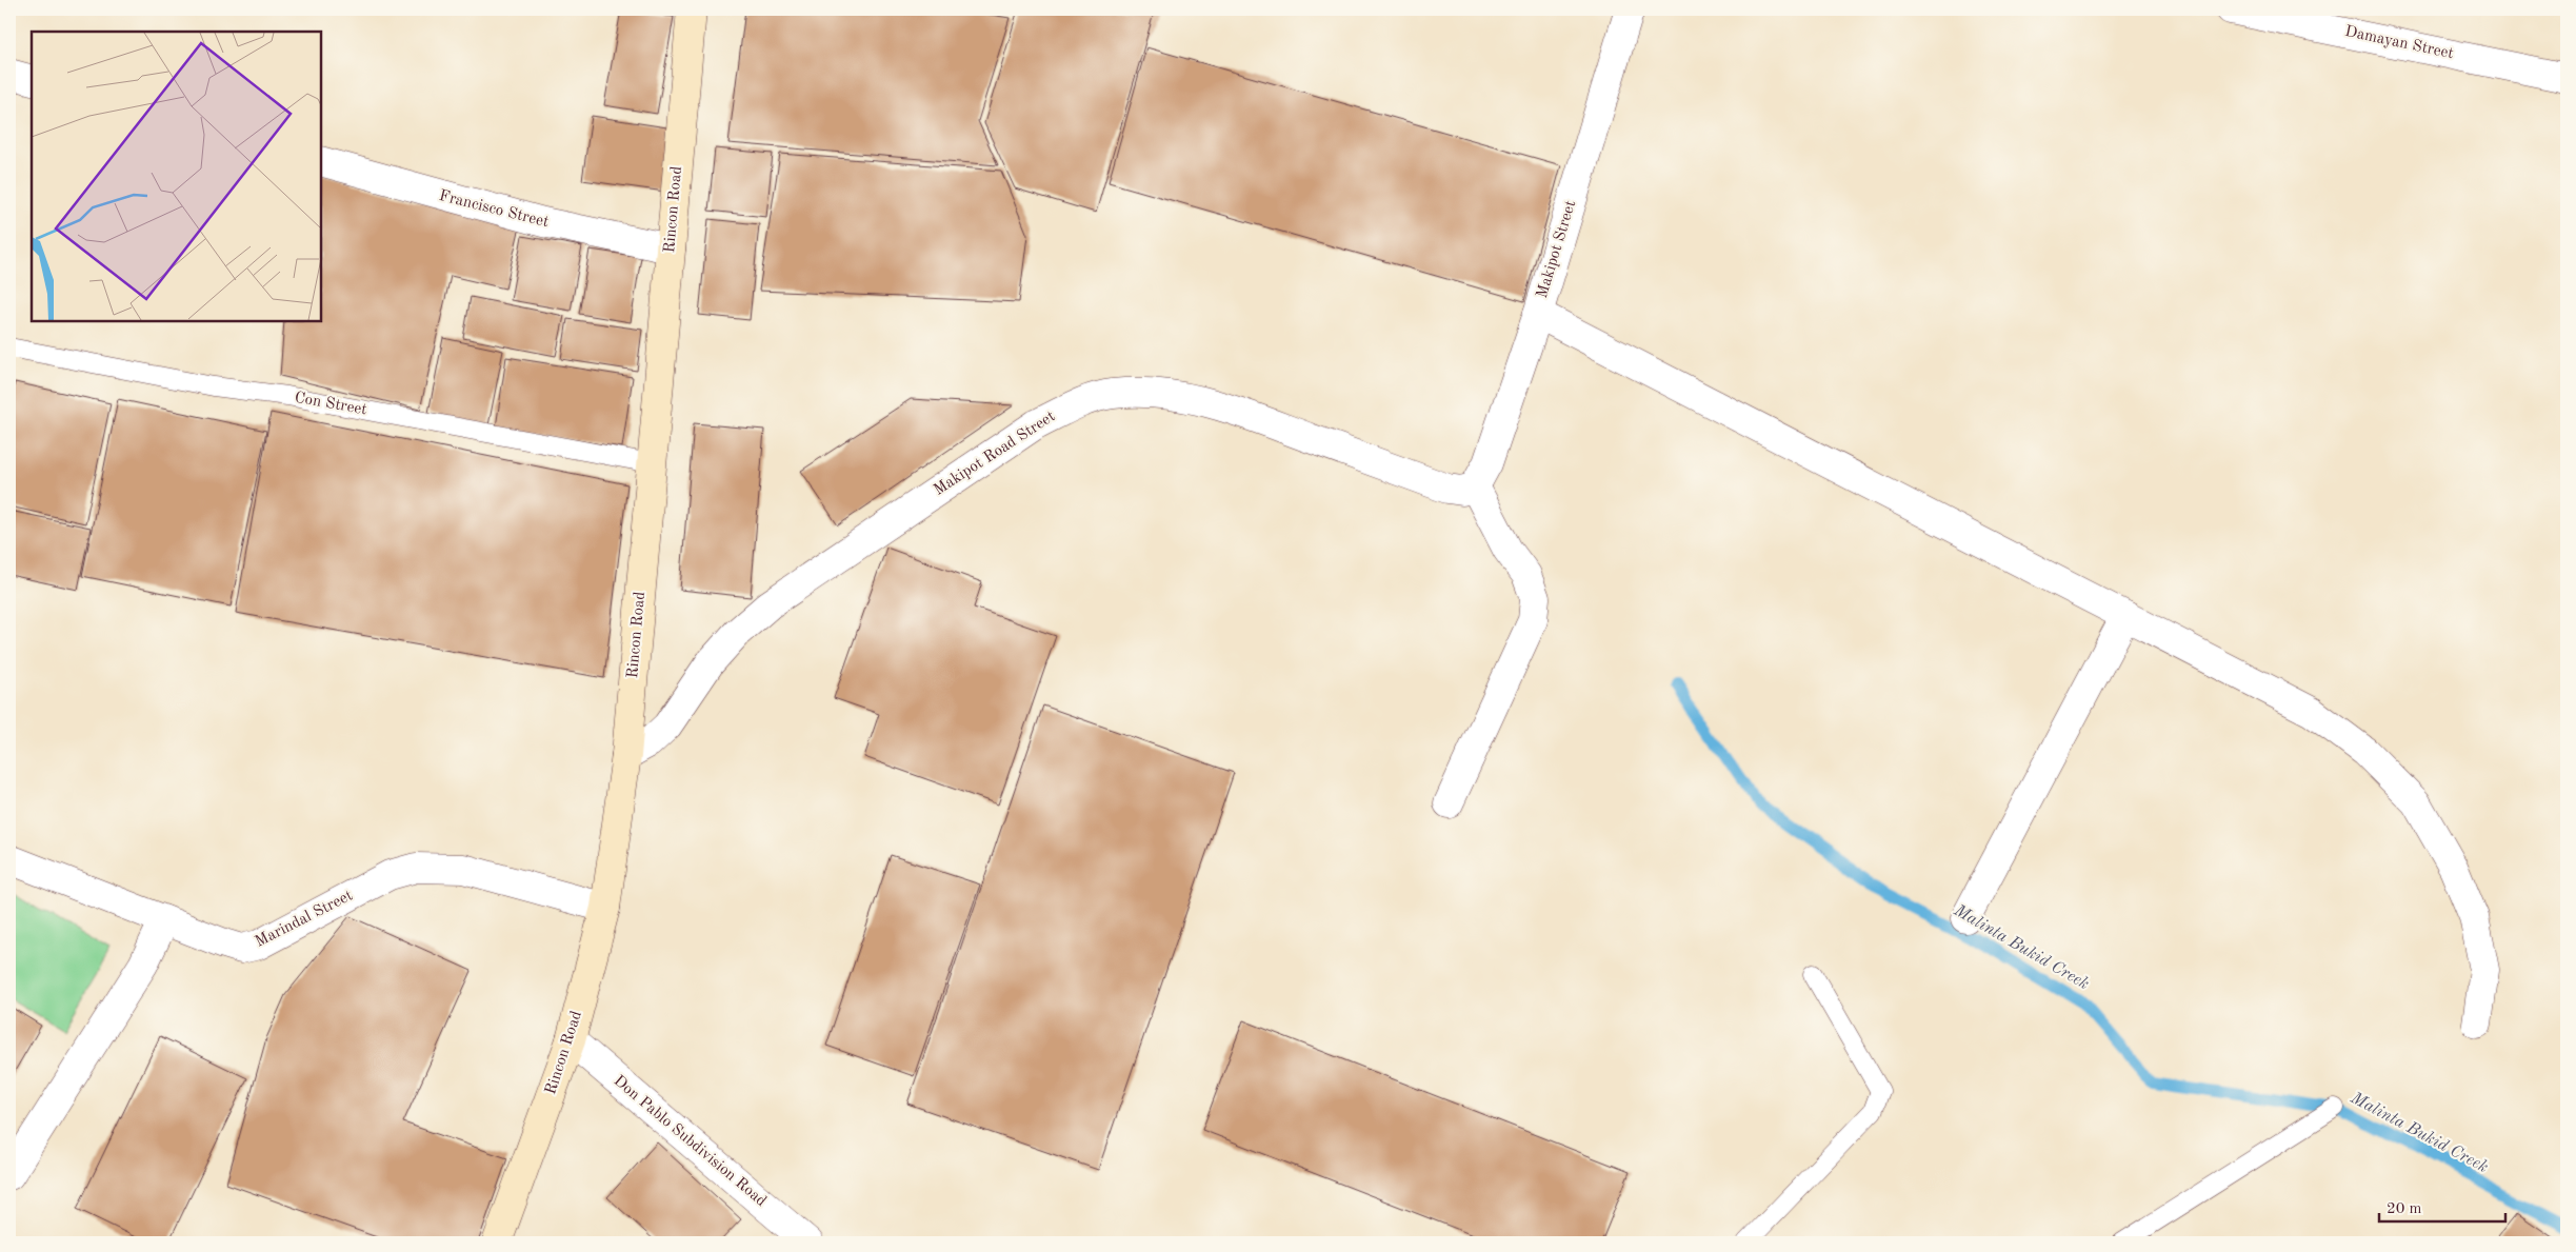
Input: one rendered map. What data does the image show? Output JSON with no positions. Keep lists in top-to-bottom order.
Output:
{
  "streets": {
    "street": [
      "Damayan Street",
      "Francisco Street",
      "Rincon Road",
      "Makipot Street",
      "Makipot Road Street",
      "Marindal Street",
      "Don Pablo Subdivision Road"
    ],
    "lane": ["Con Street"]
  },
  "crossings": [
    ["Francisco Street", "Rincon Road"],
    ["Rincon Road", "Con Street"],
    ["Rincon Road", "Makipot Road Street"],
    ["Rincon Road", "Marindal Street"],
    ["Rincon Road", "Don Pablo Subdivision Road"],
    ["Makipot Street", "Makipot Road Street"]
  ],
  "water": ["Malinta Bukid Creek"],
  "scale_bar": "20 m"
}
